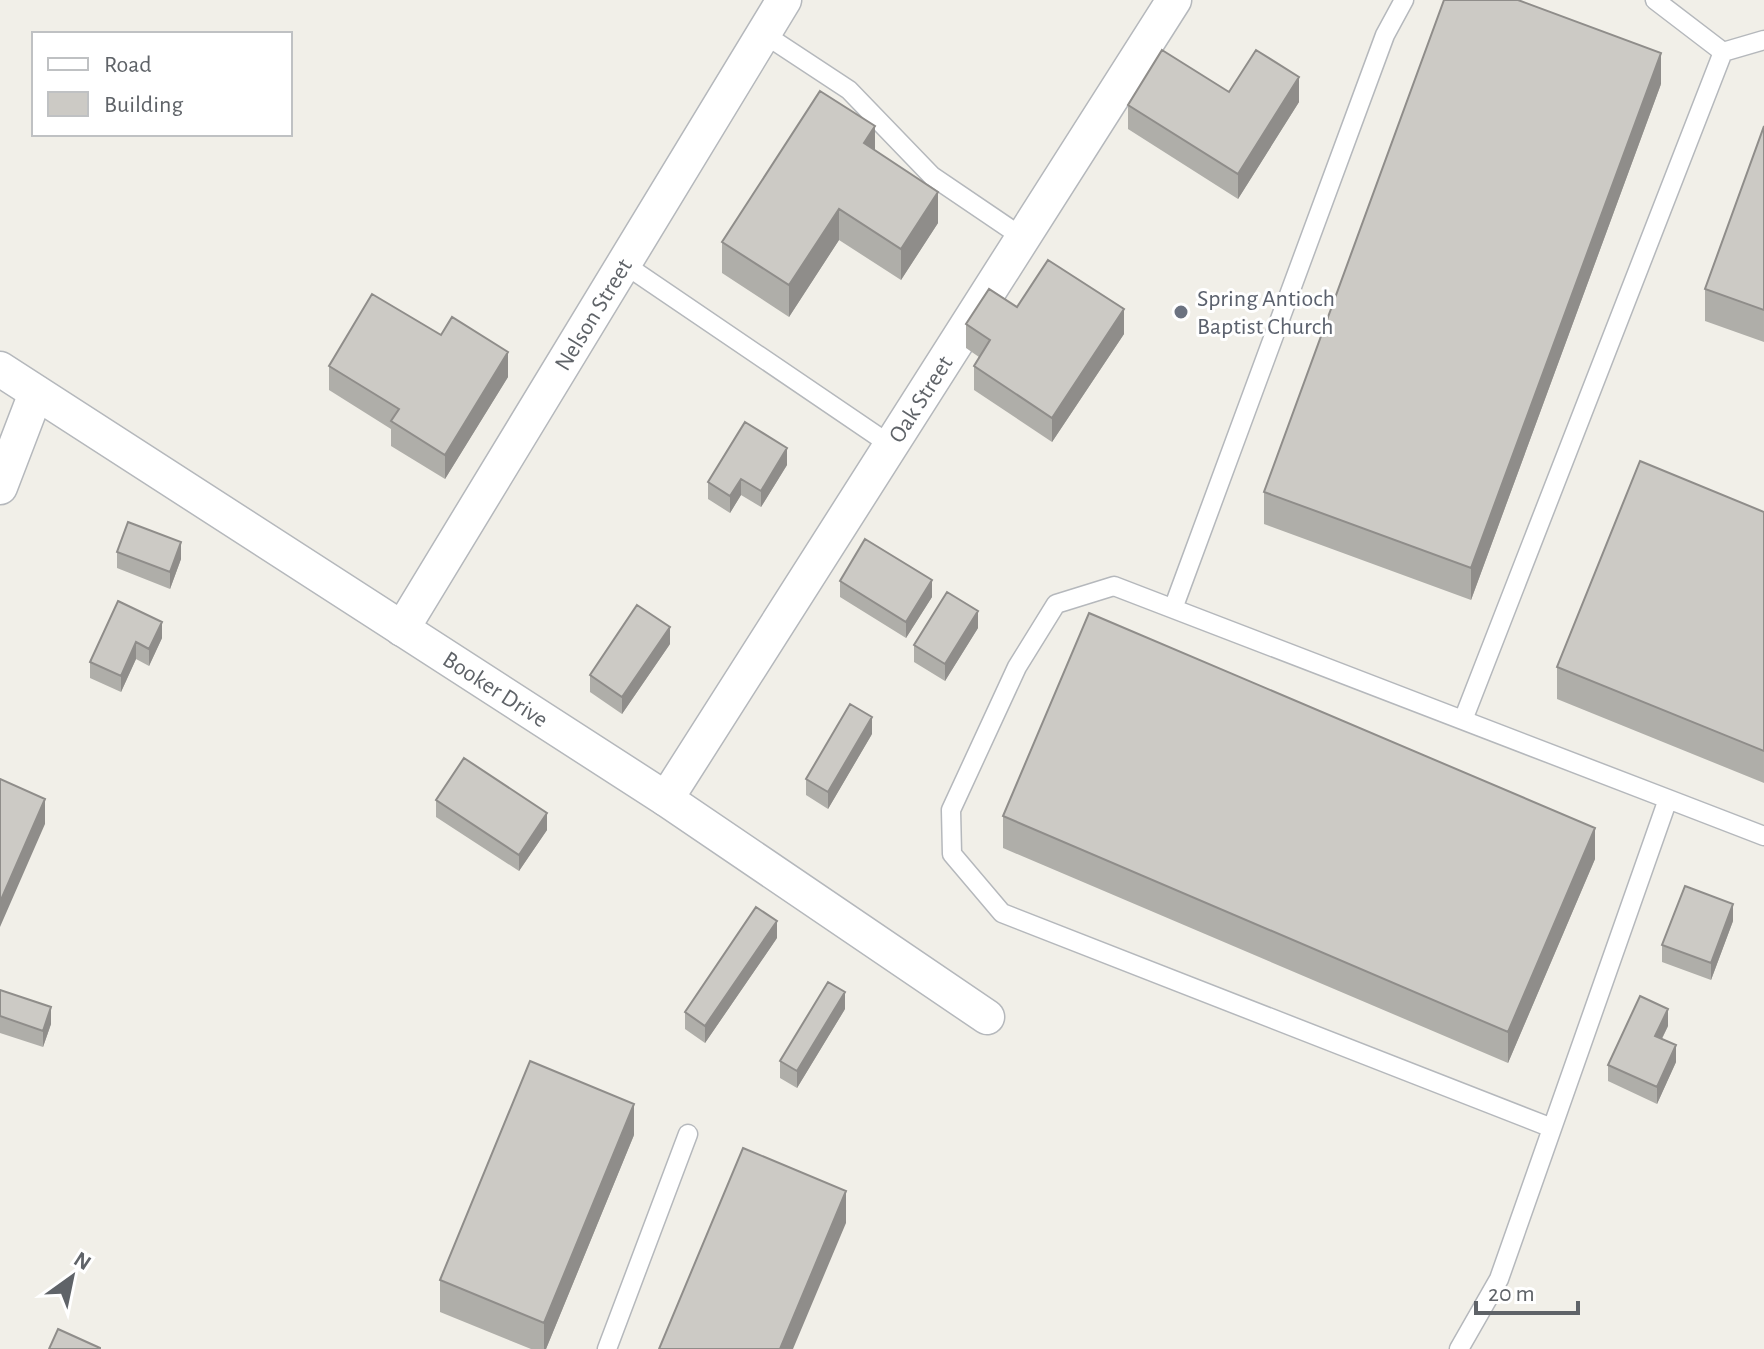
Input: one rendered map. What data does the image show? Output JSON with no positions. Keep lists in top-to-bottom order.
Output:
{
  "streets": {
    "street": ["Nelson Street", "Oak Street", "Booker Drive"]
  },
  "crossings": [
    ["Nelson Street", "Booker Drive"],
    ["Oak Street", "Booker Drive"]
  ],
  "places": ["Spring Antioch Baptist Church"],
  "legend": ["Road", "Building"],
  "scale_bar": "20 m",
  "north": "top right"
}
